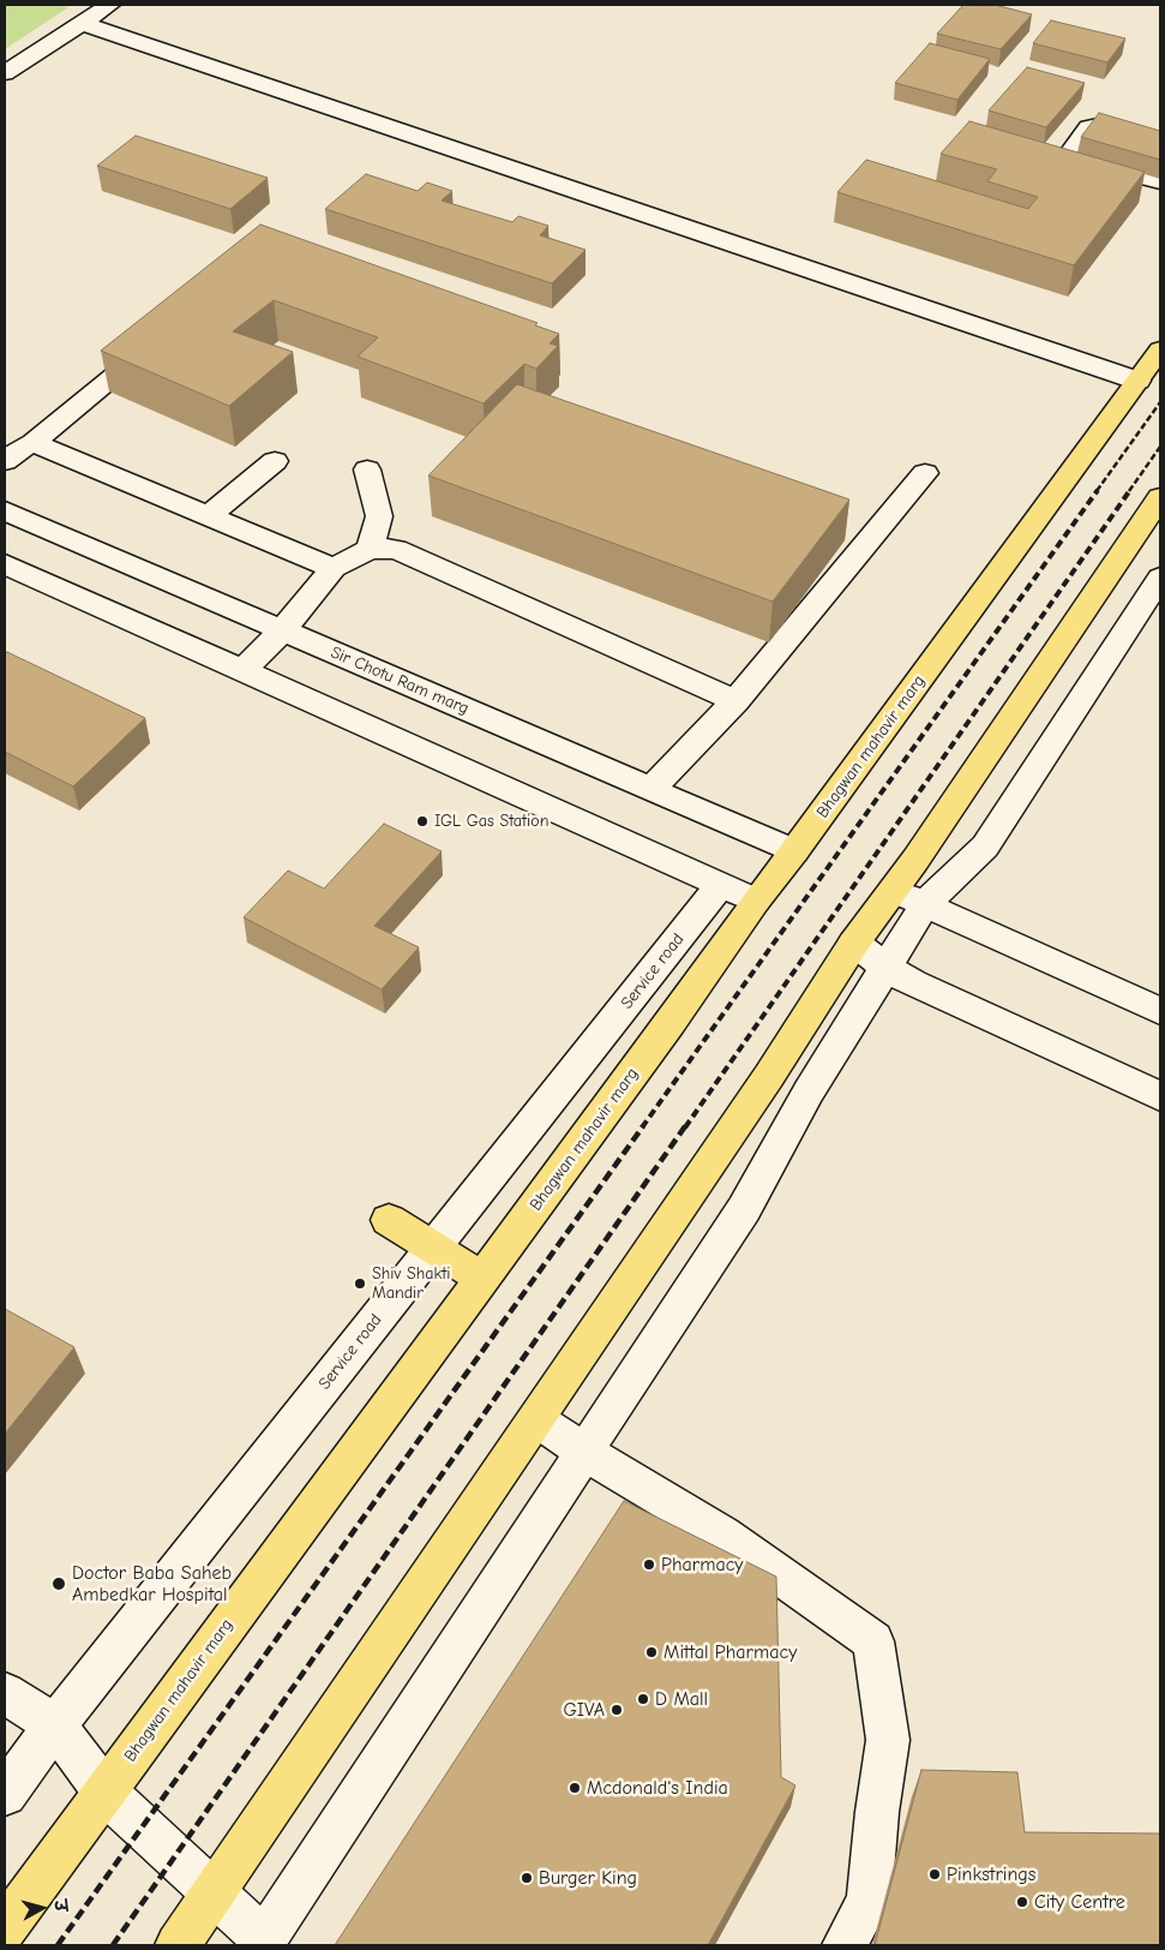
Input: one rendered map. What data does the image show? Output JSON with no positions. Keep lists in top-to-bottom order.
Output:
{
  "streets": {
    "main road": ["Bhagwan mahavir marg"],
    "street": ["Sir Chotu Ram marg", "Service road"]
  },
  "crossings": [
    ["Sir Chotu Ram marg", "Bhagwan mahavir marg"]
  ],
  "places": [
    "IGL Gas Station",
    "Shiv Shakti Mandir",
    "Pharmacy",
    "Doctor Baba Saheb Ambedkar Hospital",
    "Mittal Pharmacy",
    "D Mall",
    "GIVA",
    "Mcdonald's India",
    "Pinkstrings",
    "Burger King",
    "City Centre"
  ],
  "north": "right"
}
